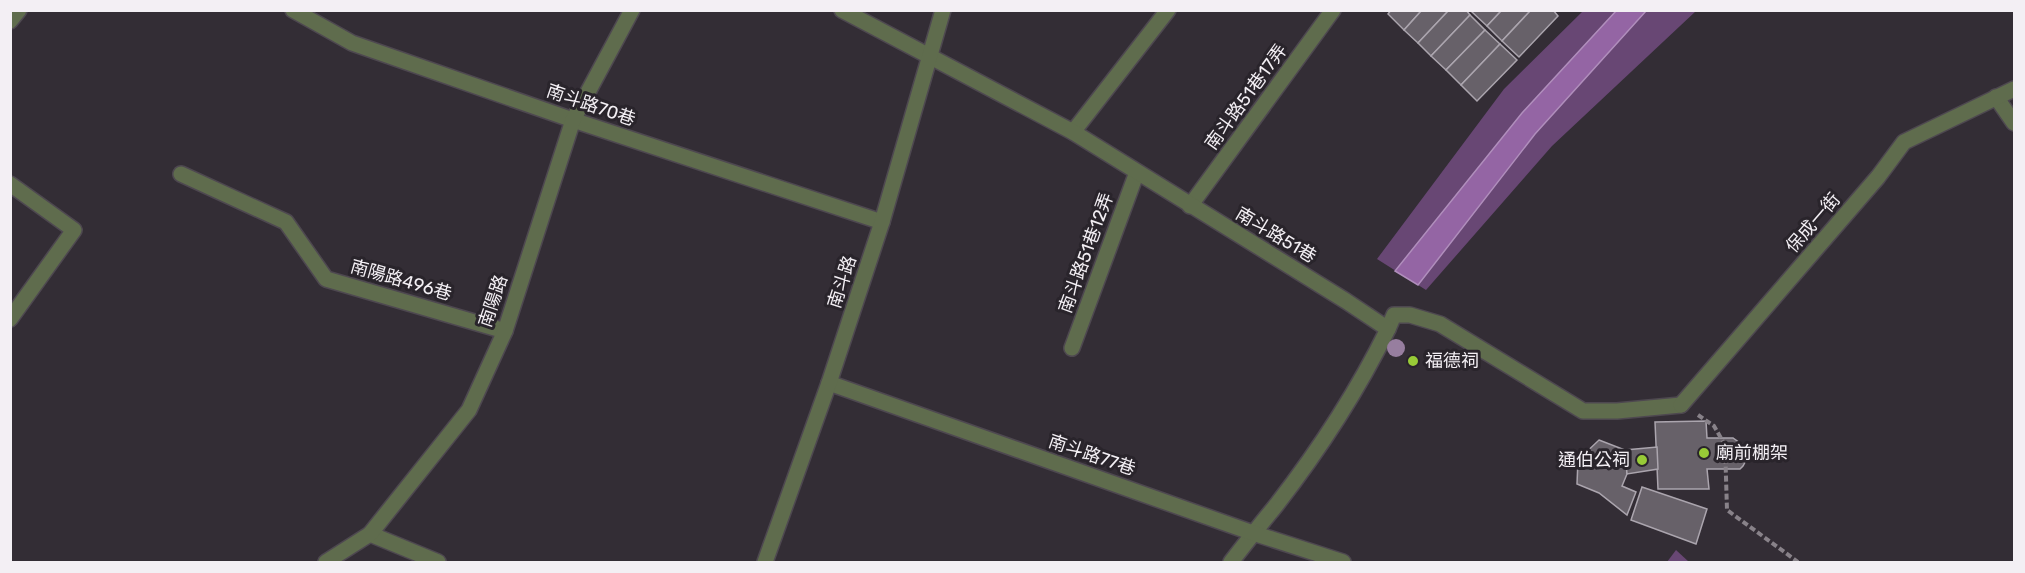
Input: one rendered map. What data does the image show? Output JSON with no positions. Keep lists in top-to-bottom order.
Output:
{
  "streets": {
    "street": [
      "南斗路51巷17弄",
      "南斗路70巷",
      "保成一街",
      "南斗路51巷",
      "南斗路51巷12弄",
      "南陽路496巷",
      "南斗路",
      "南陽路",
      "南斗路77巷"
    ]
  },
  "crossings": [
    ["南斗路51巷17弄", "南斗路51巷"],
    ["南斗路70巷", "南斗路"],
    ["南斗路70巷", "南陽路"],
    ["南斗路51巷", "南斗路51巷12弄"],
    ["南斗路51巷", "南斗路"],
    ["南陽路496巷", "南陽路"],
    ["南斗路", "南斗路77巷"]
  ],
  "places": ["福德祠", "廟前棚架", "通伯公祠"]
}
